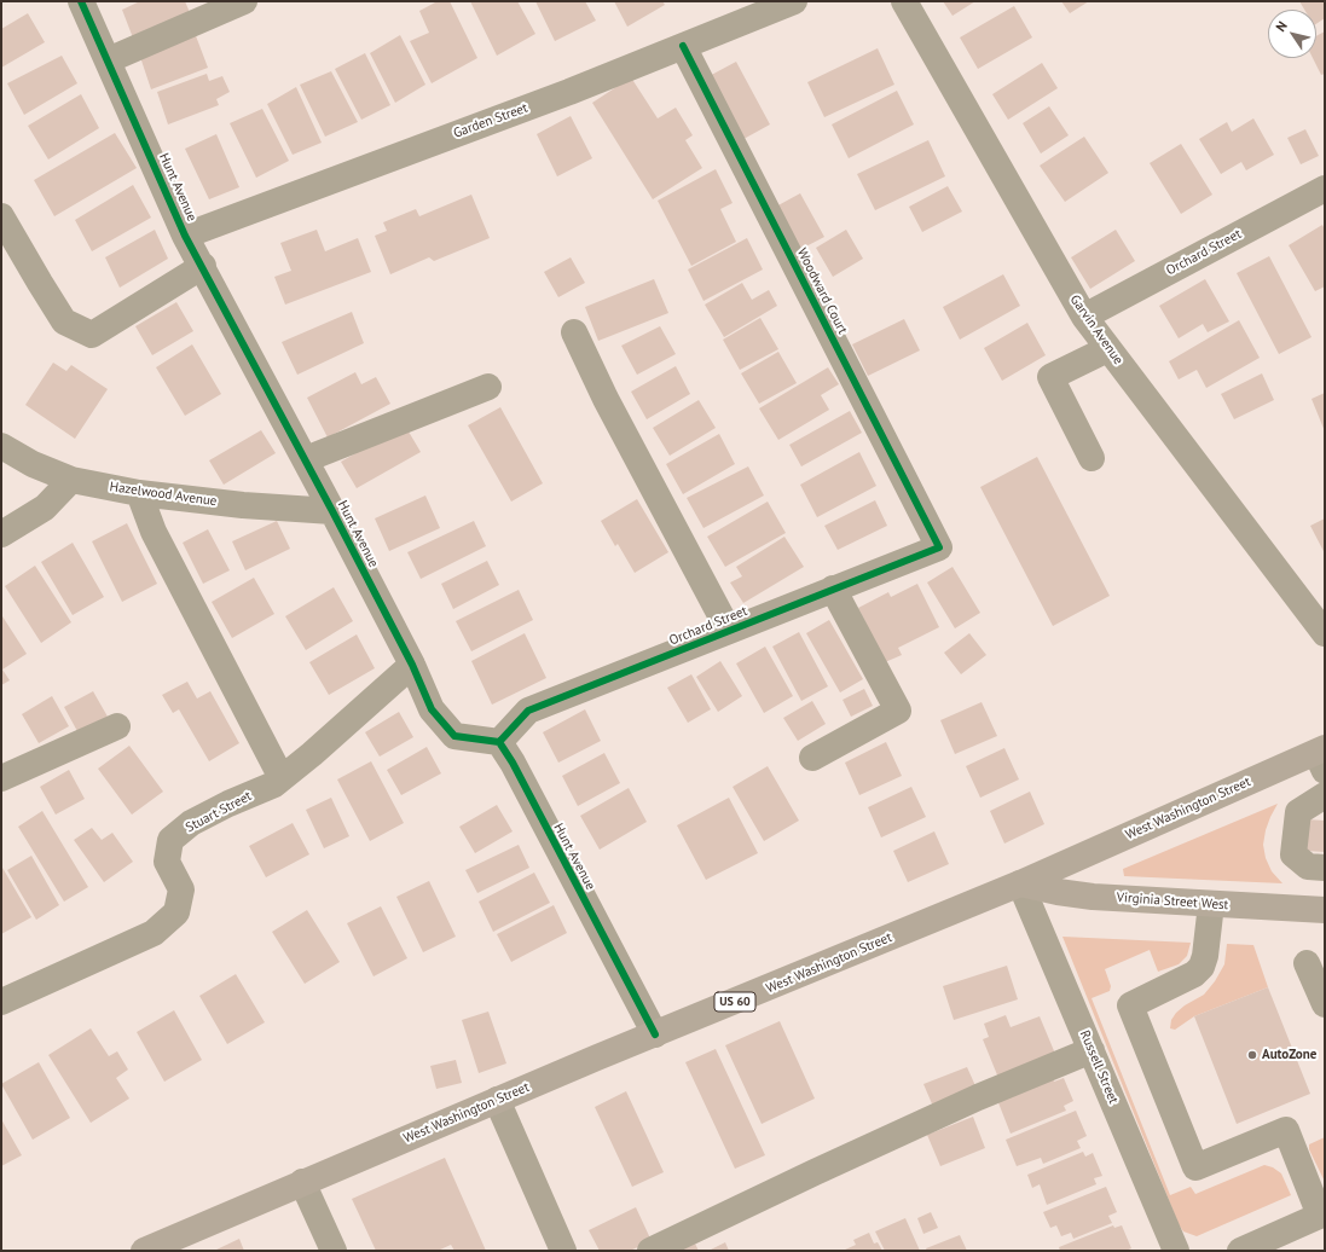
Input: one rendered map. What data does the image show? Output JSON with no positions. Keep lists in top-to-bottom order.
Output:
{
  "streets": {
    "main road": ["West Washington Street", "Virginia Street West", "US 60"],
    "street": [
      "Garden Street",
      "Hunt Avenue",
      "Orchard Street",
      "Woodward Court",
      "Garvin Avenue",
      "Hazelwood Avenue",
      "Stuart Street",
      "Russell Street"
    ]
  },
  "crossings": [
    ["Garden Street", "Hunt Avenue"],
    ["Garden Street", "Woodward Court"],
    ["Hunt Avenue", "Orchard Street"],
    ["Hunt Avenue", "Hazelwood Avenue"],
    ["Hunt Avenue", "West Washington Street"],
    ["Hunt Avenue", "Stuart Street"],
    ["Orchard Street", "Woodward Court"],
    ["Orchard Street", "Garvin Avenue"],
    ["West Washington Street", "Virginia Street West"],
    ["West Washington Street", "Russell Street"],
    ["Virginia Street West", "Russell Street"]
  ],
  "places": ["AutoZone"],
  "north": "top left"
}
